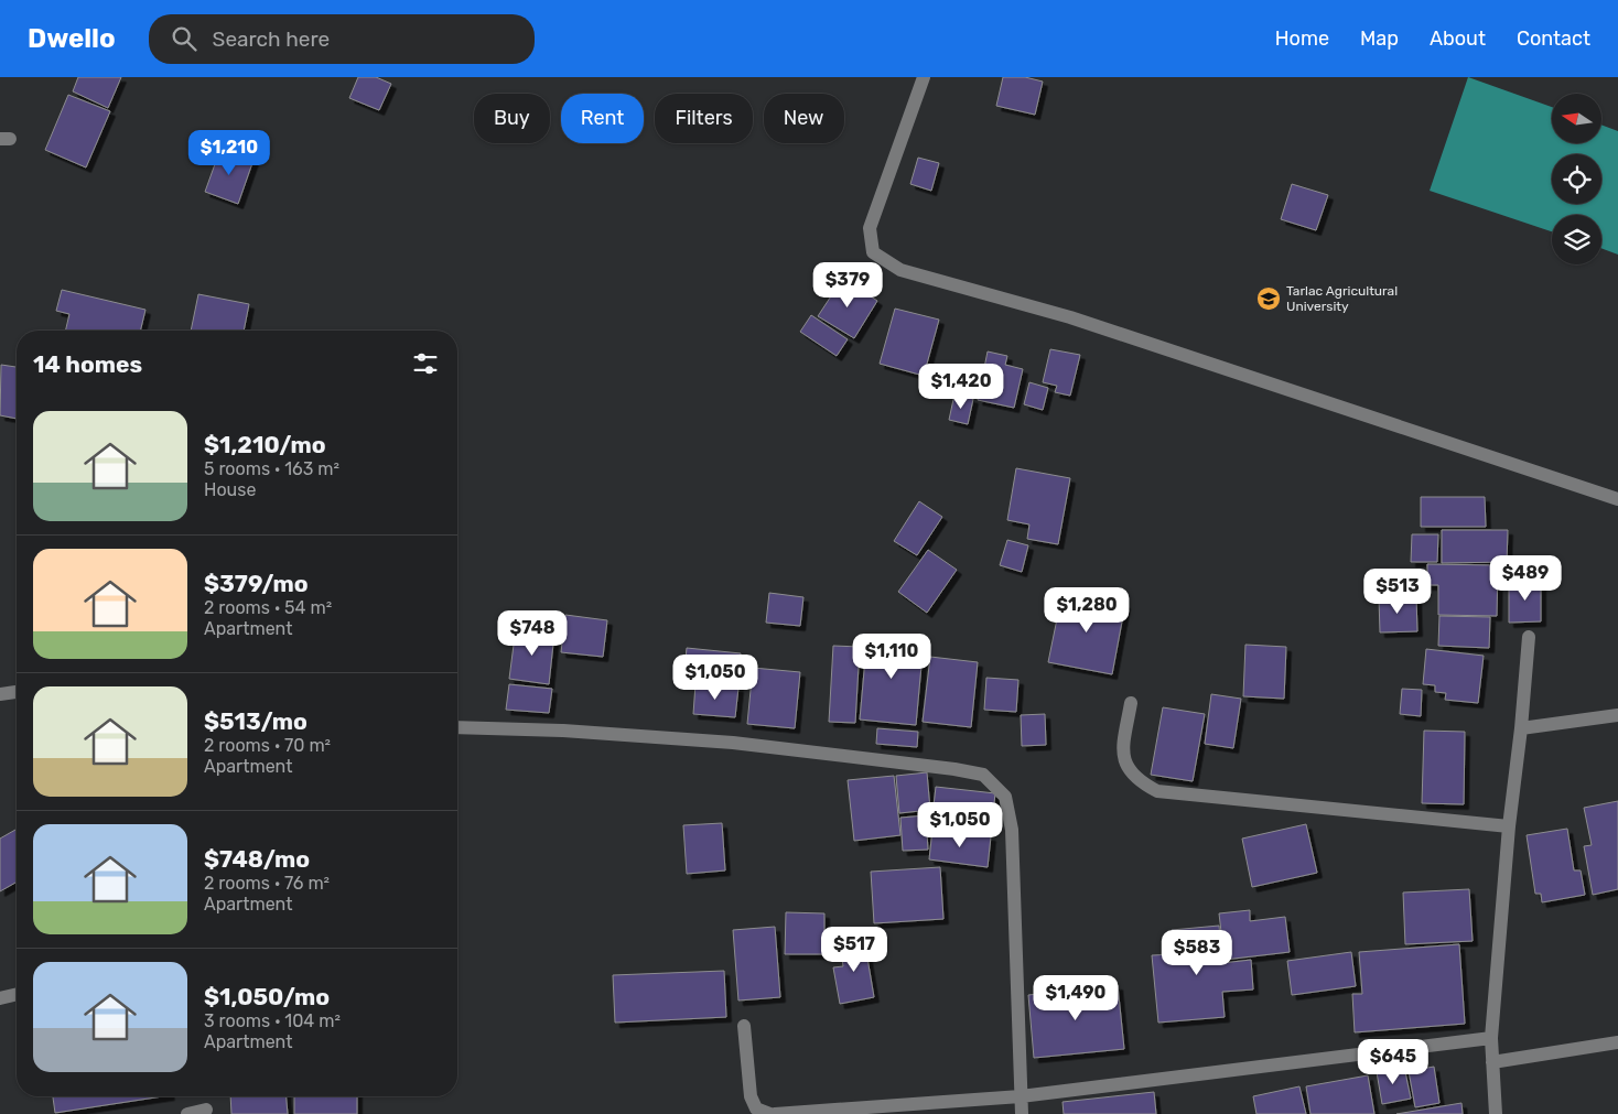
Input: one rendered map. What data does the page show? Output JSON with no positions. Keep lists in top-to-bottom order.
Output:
{
  "places": {
    "school or university": ["Tarlac Agricultural University"]
  },
  "north": "left",
  "page": {
    "header": "Dwello",
    "search": "Search here",
    "nav": [
      "Home",
      "Map",
      "About",
      "Contact"
    ],
    "chip": [
      "Buy",
      "Rent",
      "Filters",
      "New"
    ],
    "price": [
      "$1,210",
      "$379",
      "$1,420",
      "$489",
      "$513",
      "$1,280",
      "$748",
      "$1,110",
      "$1,050",
      "$1,050",
      "$517",
      "$583",
      "$1,490",
      "$645"
    ],
    "heading": "14 homes",
    "list": [
      {
        "name": "$1,210/mo",
        "note": "5 rooms · 163 m² · House"
      },
      {
        "name": "$379/mo",
        "note": "2 rooms · 54 m² · Apartment"
      },
      {
        "name": "$513/mo",
        "note": "2 rooms · 70 m² · Apartment"
      },
      {
        "name": "$748/mo",
        "note": "2 rooms · 76 m² · Apartment"
      },
      {
        "name": "$1,050/mo",
        "note": "3 rooms · 104 m² · Apartment"
      }
    ]
  }
}
